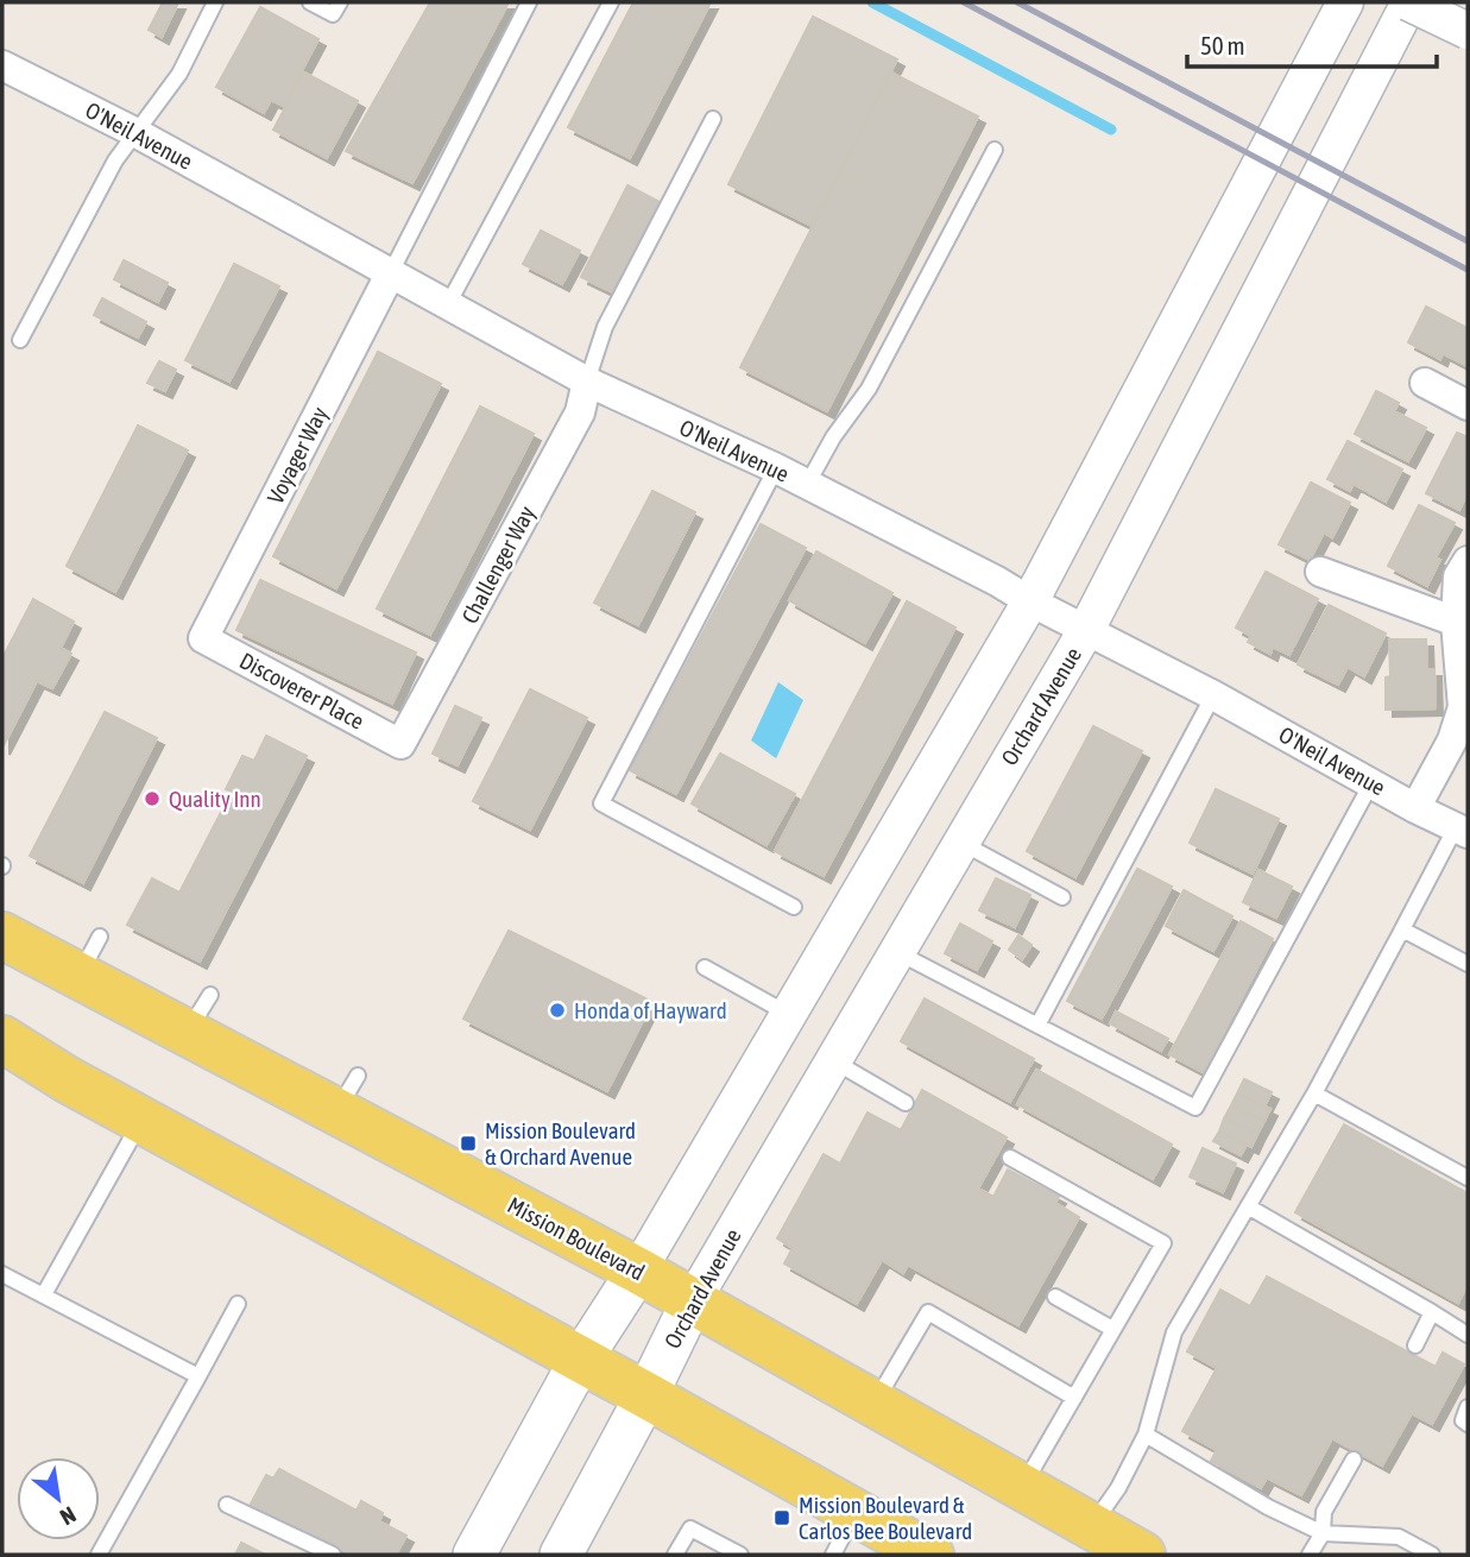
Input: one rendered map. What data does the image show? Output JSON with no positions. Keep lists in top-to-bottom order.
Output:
{
  "streets": {
    "main road": ["Orchard Avenue", "Mission Boulevard"],
    "street": [
      "O'Neil Avenue",
      "Voyager Way",
      "Challenger Way",
      "Discoverer Place"
    ]
  },
  "crossings": [
    ["O'Neil Avenue", "Voyager Way"],
    ["O'Neil Avenue", "Challenger Way"],
    ["O'Neil Avenue", "Orchard Avenue"],
    ["Voyager Way", "Discoverer Place"],
    ["Challenger Way", "Discoverer Place"],
    ["Orchard Avenue", "Mission Boulevard"]
  ],
  "places": {
    "other": ["Quality Inn", "Honda of Hayward"],
    "transit": ["Mission Boulevard & Orchard Avenue", "Mission Boulevard & Carlos Bee Boulevard"]
  },
  "scale_bar": "50 m",
  "north": "bottom right"
}
